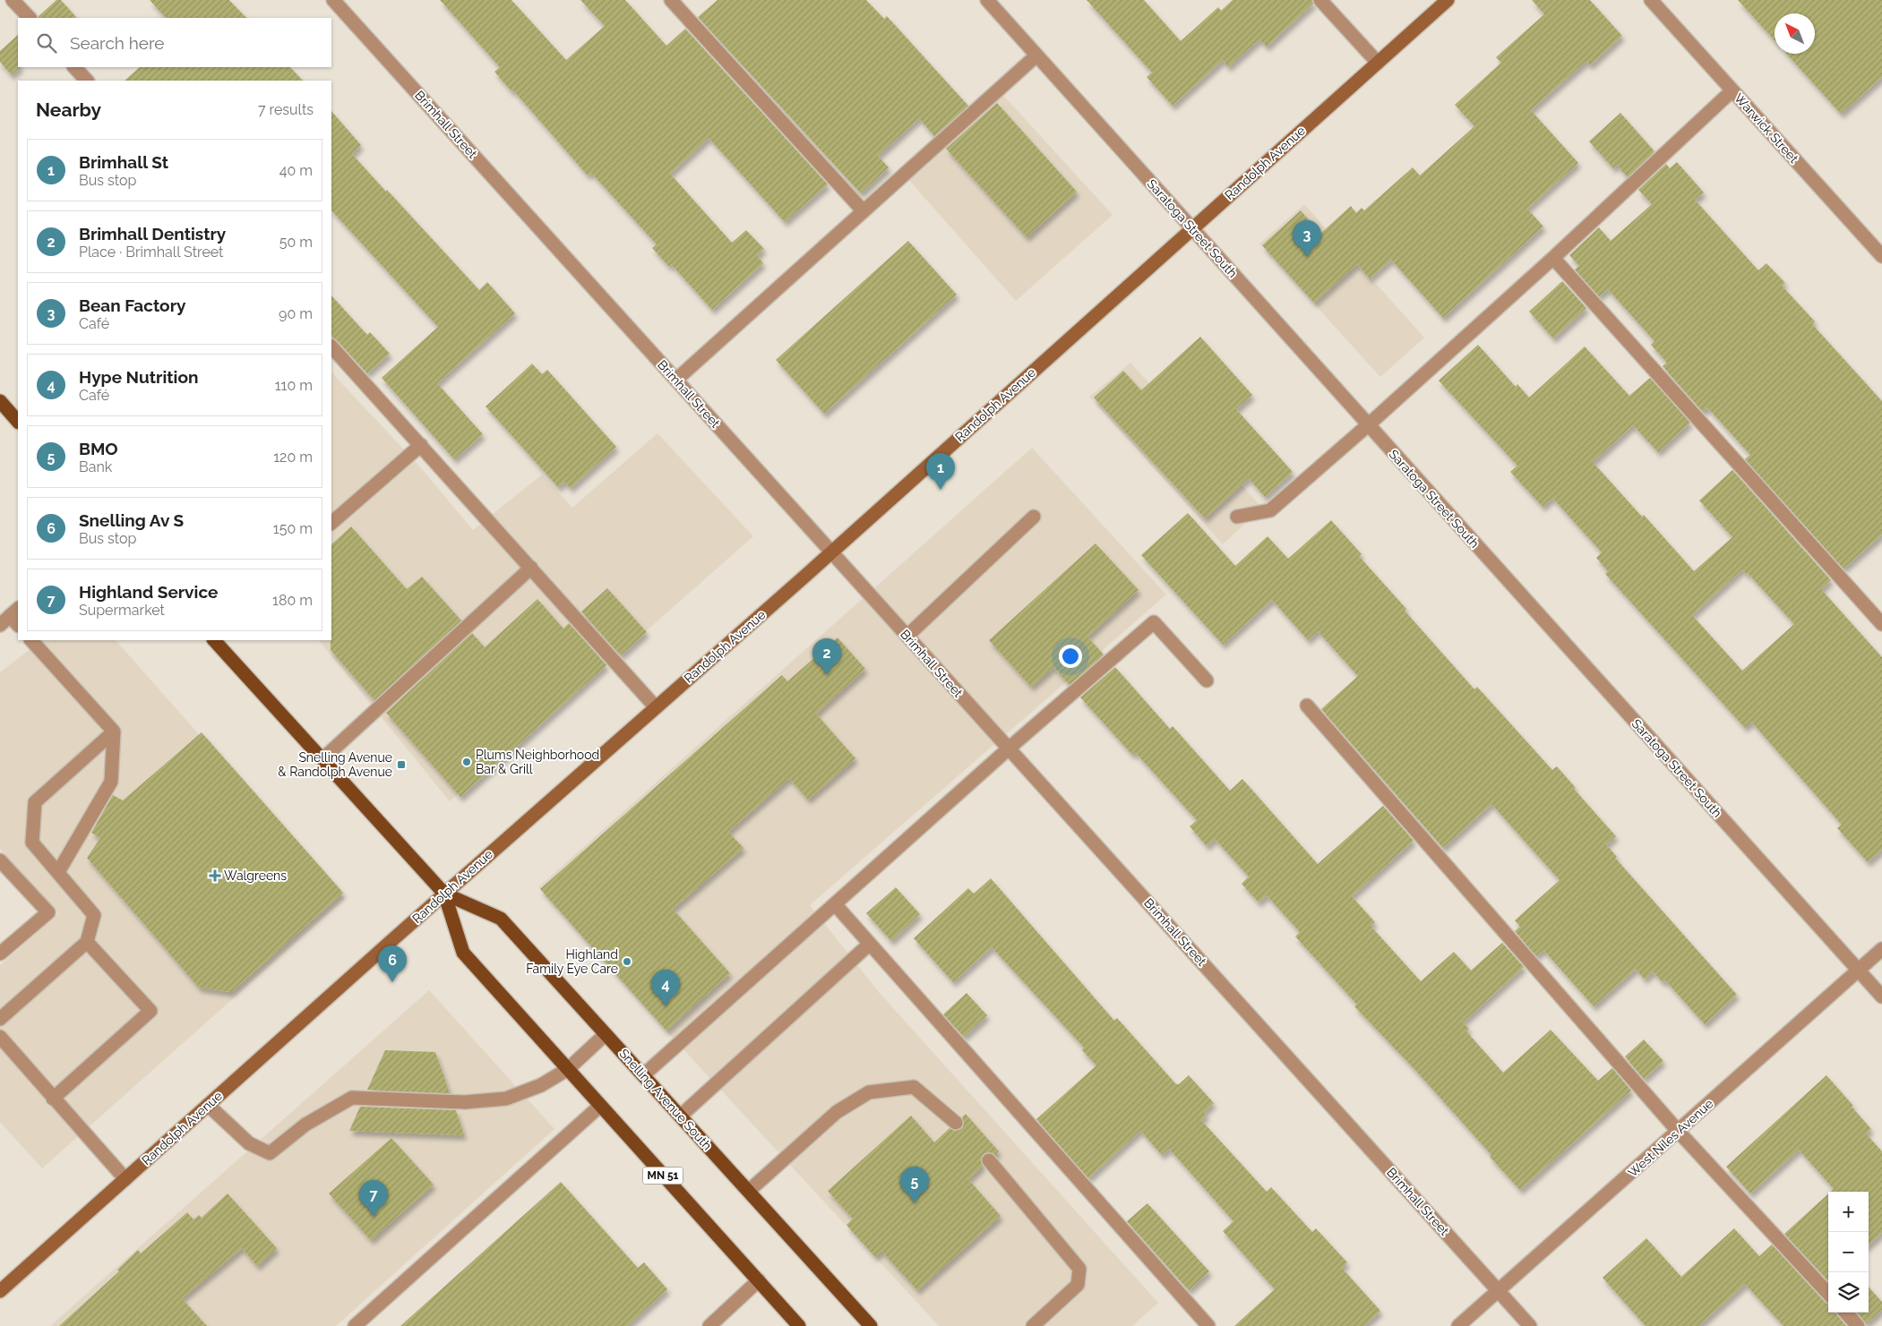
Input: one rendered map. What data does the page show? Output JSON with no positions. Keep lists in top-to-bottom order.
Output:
{
  "streets": {
    "main road": ["Randolph Avenue", "Snelling Avenue South", "MN 51"],
    "street": [
      "Brimhall Street",
      "Warwick Street",
      "Saratoga Street South",
      "West Niles Avenue"
    ]
  },
  "crossings": [
    ["Brimhall Street", "Randolph Avenue"],
    ["Brimhall Street", "West Niles Avenue"],
    ["Randolph Avenue", "Saratoga Street South"],
    ["Randolph Avenue", "Snelling Avenue South"],
    ["Saratoga Street South", "West Niles Avenue"]
  ],
  "places": {
    "other": ["Plums Neighborhood Bar & Grill", "Highland Family Eye Care"],
    "transit": ["Snelling Avenue & Randolph Avenue"],
    "health": ["Walgreens"]
  },
  "north": "top left",
  "page": {
    "search": "Search here",
    "heading": ["Nearby", "7 results"],
    "list": [
      {
        "mark": "1",
        "name": "Brimhall St",
        "note": "Bus stop",
        "value": "40 m"
      },
      {
        "mark": "2",
        "name": "Brimhall Dentistry",
        "note": "Place · Brimhall Street",
        "value": "50 m"
      },
      {
        "mark": "3",
        "name": "Bean Factory",
        "note": "Café",
        "value": "90 m"
      },
      {
        "mark": "4",
        "name": "Hype Nutrition",
        "note": "Café",
        "value": "110 m"
      },
      {
        "mark": "5",
        "name": "BMO",
        "note": "Bank",
        "value": "120 m"
      },
      {
        "mark": "6",
        "name": "Snelling Av S",
        "note": "Bus stop",
        "value": "150 m"
      },
      {
        "mark": "7",
        "name": "Highland Service",
        "note": "Supermarket",
        "value": "180 m"
      }
    ],
    "pins": [
      "3",
      "1",
      "2",
      "6",
      "4",
      "5",
      "7"
    ],
    "map_buttons": ["+", "−"]
  }
}
